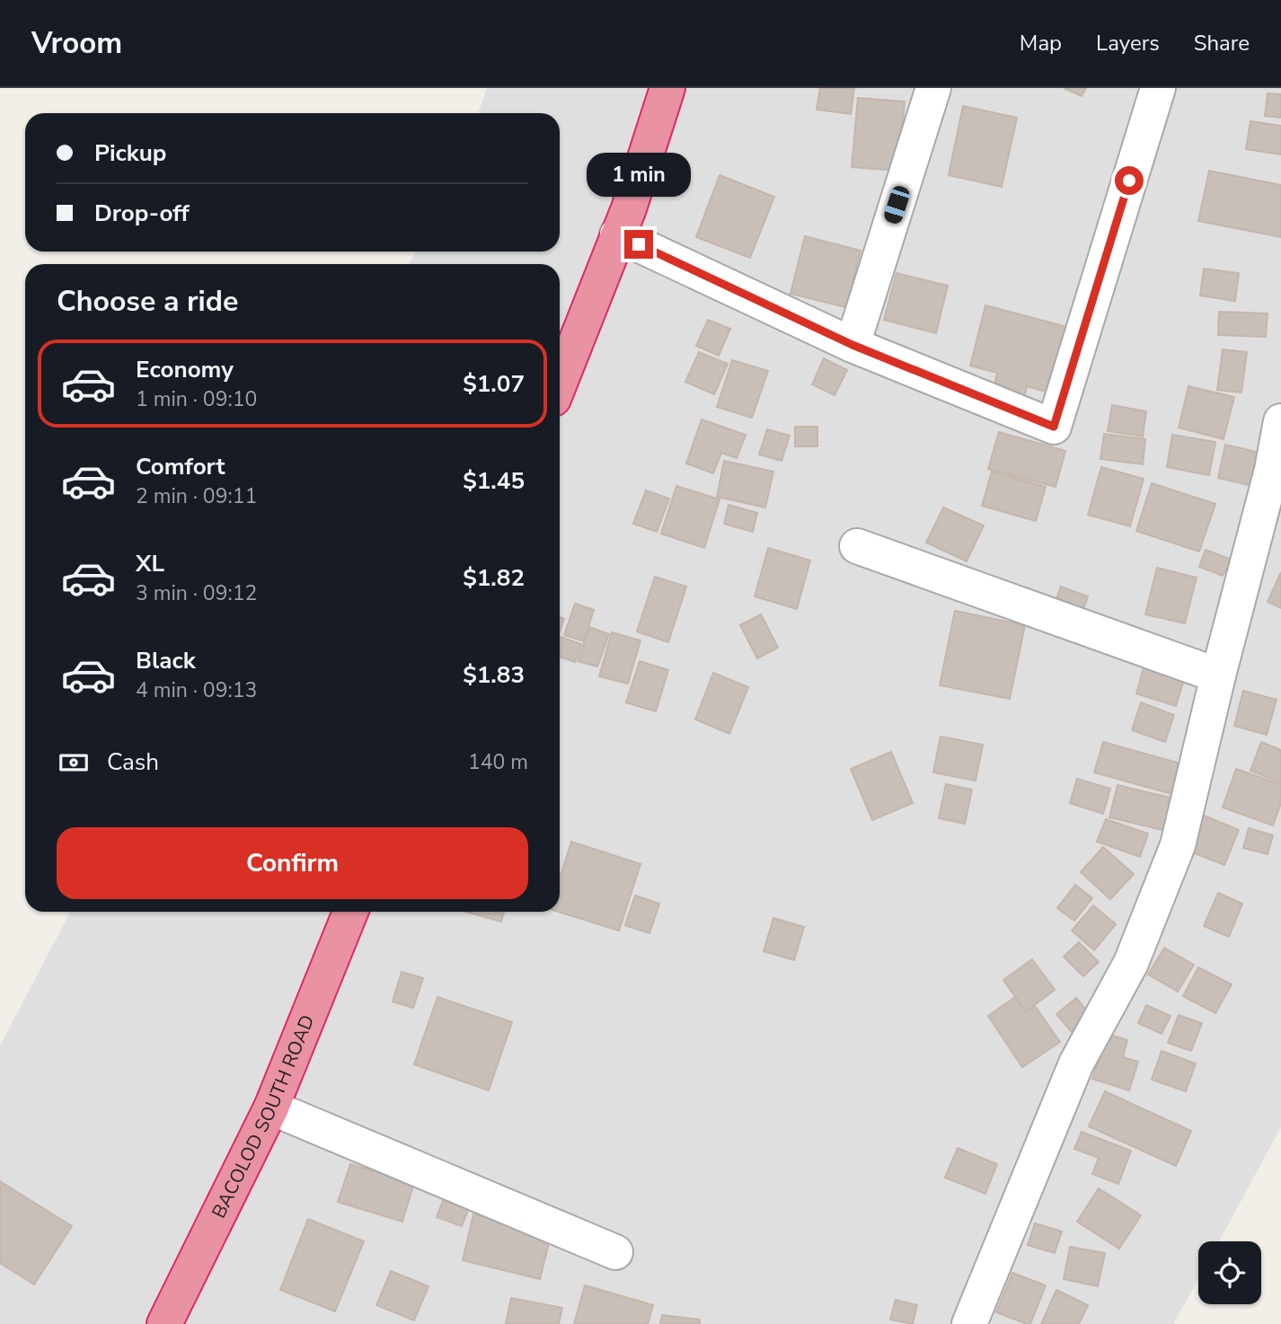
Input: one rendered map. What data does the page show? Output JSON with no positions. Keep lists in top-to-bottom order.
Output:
{
  "streets": {
    "highway": ["BACOLOD SOUTH ROAD"]
  },
  "page": {
    "header": "Vroom",
    "nav": ["Map", "Layers", "Share"],
    "banner": ["Pickup", "Drop-off"],
    "bubble": "1 min",
    "heading": "Choose a ride",
    "list": [
      {
        "name": "Economy",
        "note": "1 min · 09:10",
        "value": "$1.07"
      },
      {
        "name": "Comfort",
        "note": "2 min · 09:11",
        "value": "$1.45"
      },
      {
        "name": "XL",
        "note": "3 min · 09:12",
        "value": "$1.82"
      },
      {
        "name": "Black",
        "note": "4 min · 09:13",
        "value": "$1.83"
      }
    ],
    "pay": ["Cash", "140 m"],
    "buttons": "Confirm"
  }
}
